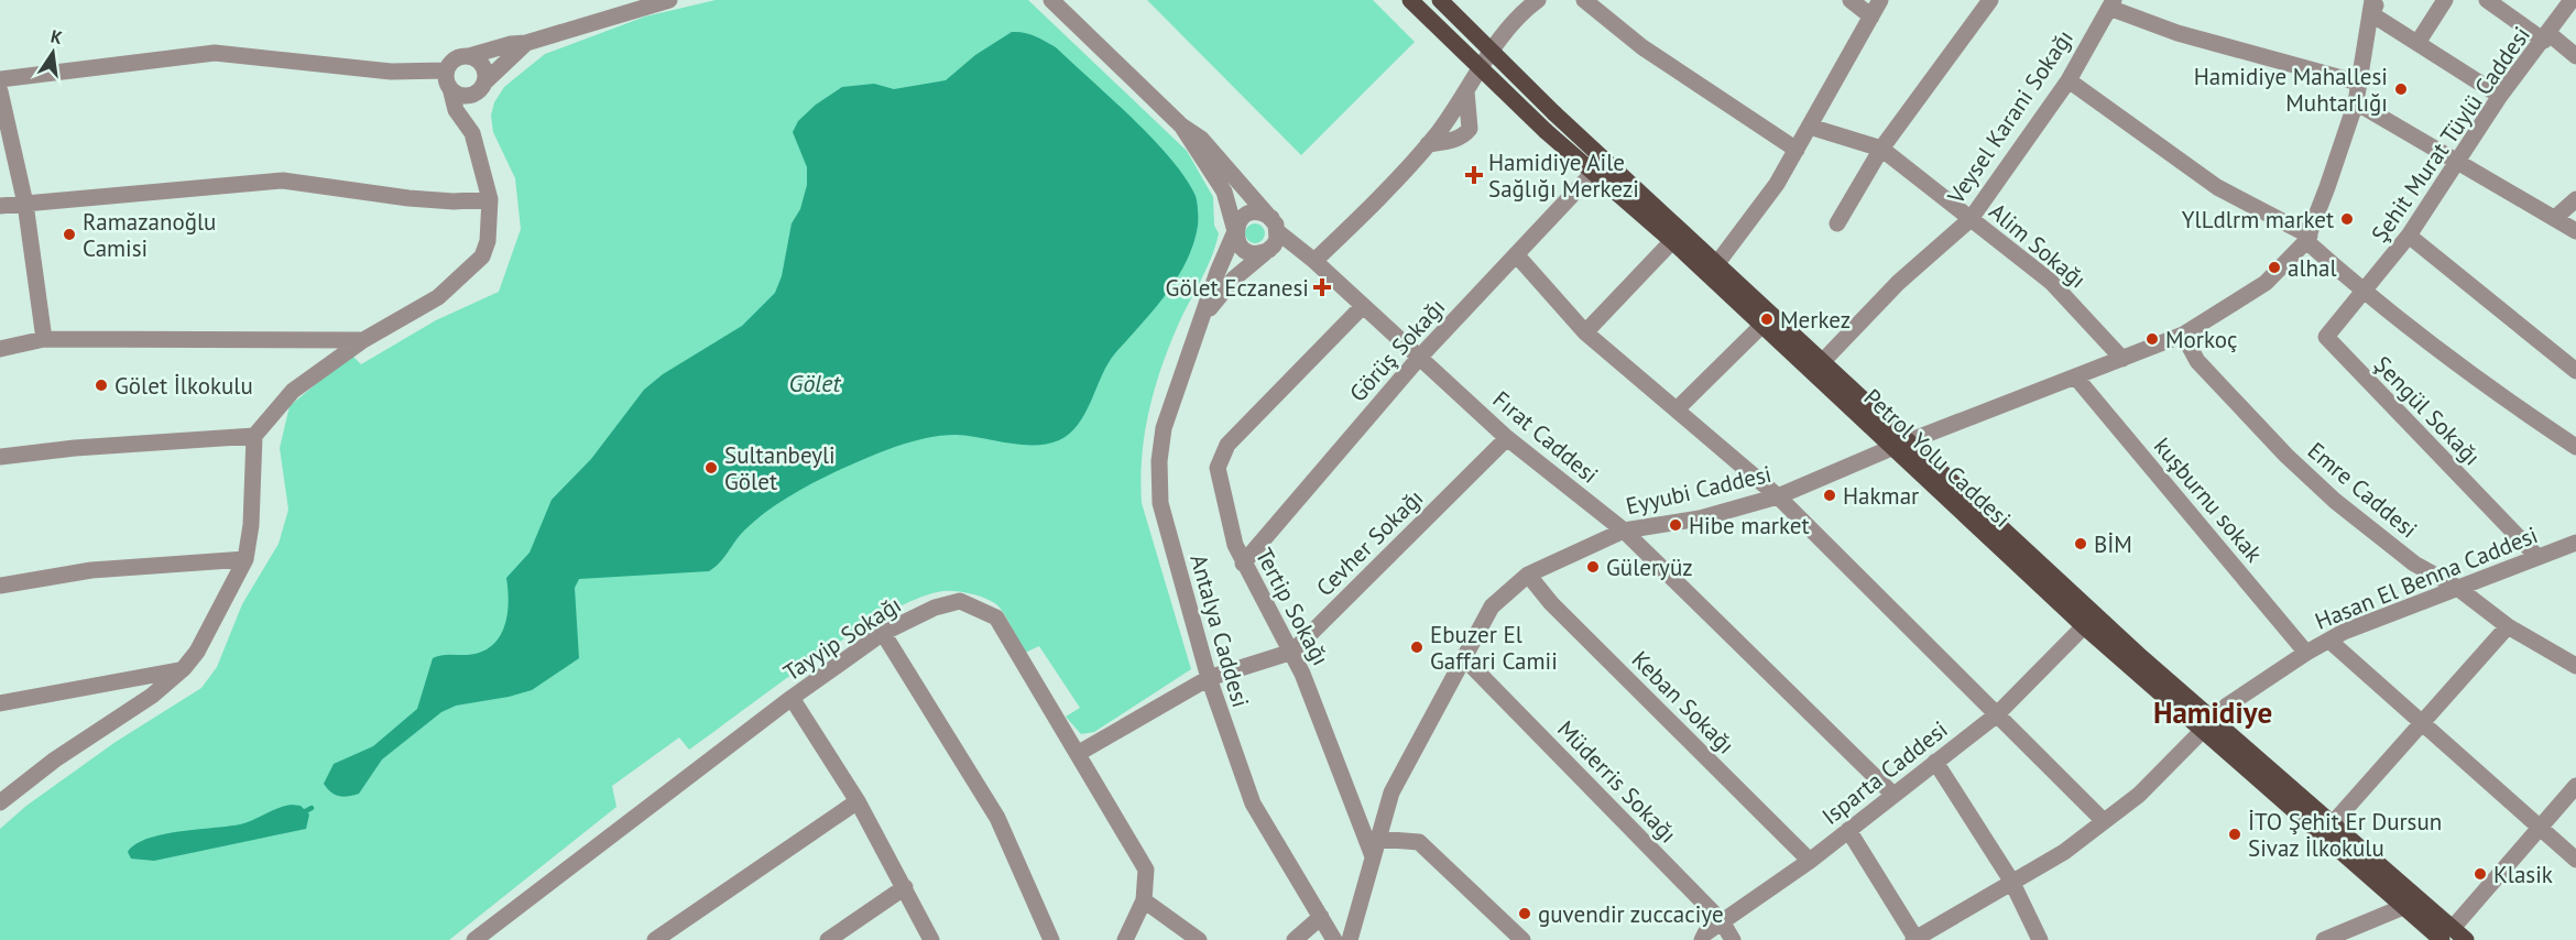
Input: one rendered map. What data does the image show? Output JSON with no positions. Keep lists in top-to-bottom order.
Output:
{
  "streets": {
    "main road": ["Petrol Yolu Caddesi"],
    "street": [
      "Veysel Karani Sokağı",
      "Şehit Murat Tüylü Caddesi",
      "Alim Sokağı",
      "Görüş Sokağı",
      "Şengül Sokağı",
      "Fırat Caddesi",
      "Eyyubi Caddesi",
      "Emre Caddesi",
      "kuşburnu sokak",
      "Cevher Sokağı",
      "Hasan El Benna Caddesi",
      "Tertip Sokağı",
      "Antalya Caddesi",
      "Tayyip Sokağı",
      "Keban Sokağı",
      "Isparta Caddesi",
      "Müderris Sokağı"
    ]
  },
  "crossings": [
    ["Veysel Karani Sokağı", "Alim Sokağı"],
    ["Veysel Karani Sokağı", "Petrol Yolu Caddesi"],
    ["Şehit Murat Tüylü Caddesi", "Şengül Sokağı"],
    ["Alim Sokağı", "Eyyubi Caddesi"],
    ["Görüş Sokağı", "Fırat Caddesi"],
    ["Görüş Sokağı", "Petrol Yolu Caddesi"],
    ["Görüş Sokağı", "Tertip Sokağı"],
    ["Şengül Sokağı", "Hasan El Benna Caddesi"],
    ["Fırat Caddesi", "Eyyubi Caddesi"],
    ["Fırat Caddesi", "Cevher Sokağı"],
    ["Fırat Caddesi", "Tertip Sokağı"],
    ["Fırat Caddesi", "Isparta Caddesi"],
    ["Petrol Yolu Caddesi", "Eyyubi Caddesi"],
    ["Petrol Yolu Caddesi", "Hasan El Benna Caddesi"],
    ["Petrol Yolu Caddesi", "Isparta Caddesi"],
    ["Eyyubi Caddesi", "Emre Caddesi"],
    ["Eyyubi Caddesi", "kuşburnu sokak"],
    ["Eyyubi Caddesi", "Tertip Sokağı"],
    ["Eyyubi Caddesi", "Keban Sokağı"],
    ["Eyyubi Caddesi", "Müderris Sokağı"],
    ["Emre Caddesi", "Hasan El Benna Caddesi"],
    ["kuşburnu sokak", "Hasan El Benna Caddesi"],
    ["Cevher Sokağı", "Tertip Sokağı"],
    ["Cevher Sokağı", "Antalya Caddesi"],
    ["Cevher Sokağı", "Tayyip Sokağı"],
    ["Keban Sokağı", "Isparta Caddesi"],
    ["Isparta Caddesi", "Müderris Sokağı"]
  ],
  "districts": ["Hamidiye"],
  "water": ["Gölet"],
  "places": {
    "other": [
      "Hamidiye Mahallesi Muhtarlığı",
      "YlLdlrm market",
      "Ramazanoğlu Camisi",
      "alhal",
      "Merkez",
      "Morkoç",
      "Gölet İlkokulu",
      "Sultanbeyli Gölet",
      "Hakmar",
      "Hibe market",
      "BİM",
      "Güleryüz",
      "Ebuzer El Gaffari Camii",
      "İTO Şehit Er Dursun Sivaz İlkokulu",
      "Klasik",
      "guvendir zuccaciye"
    ],
    "health": ["Hamidiye Aile Sağlığı Merkezi", "Gölet Eczanesi"]
  },
  "north": "top"
}
